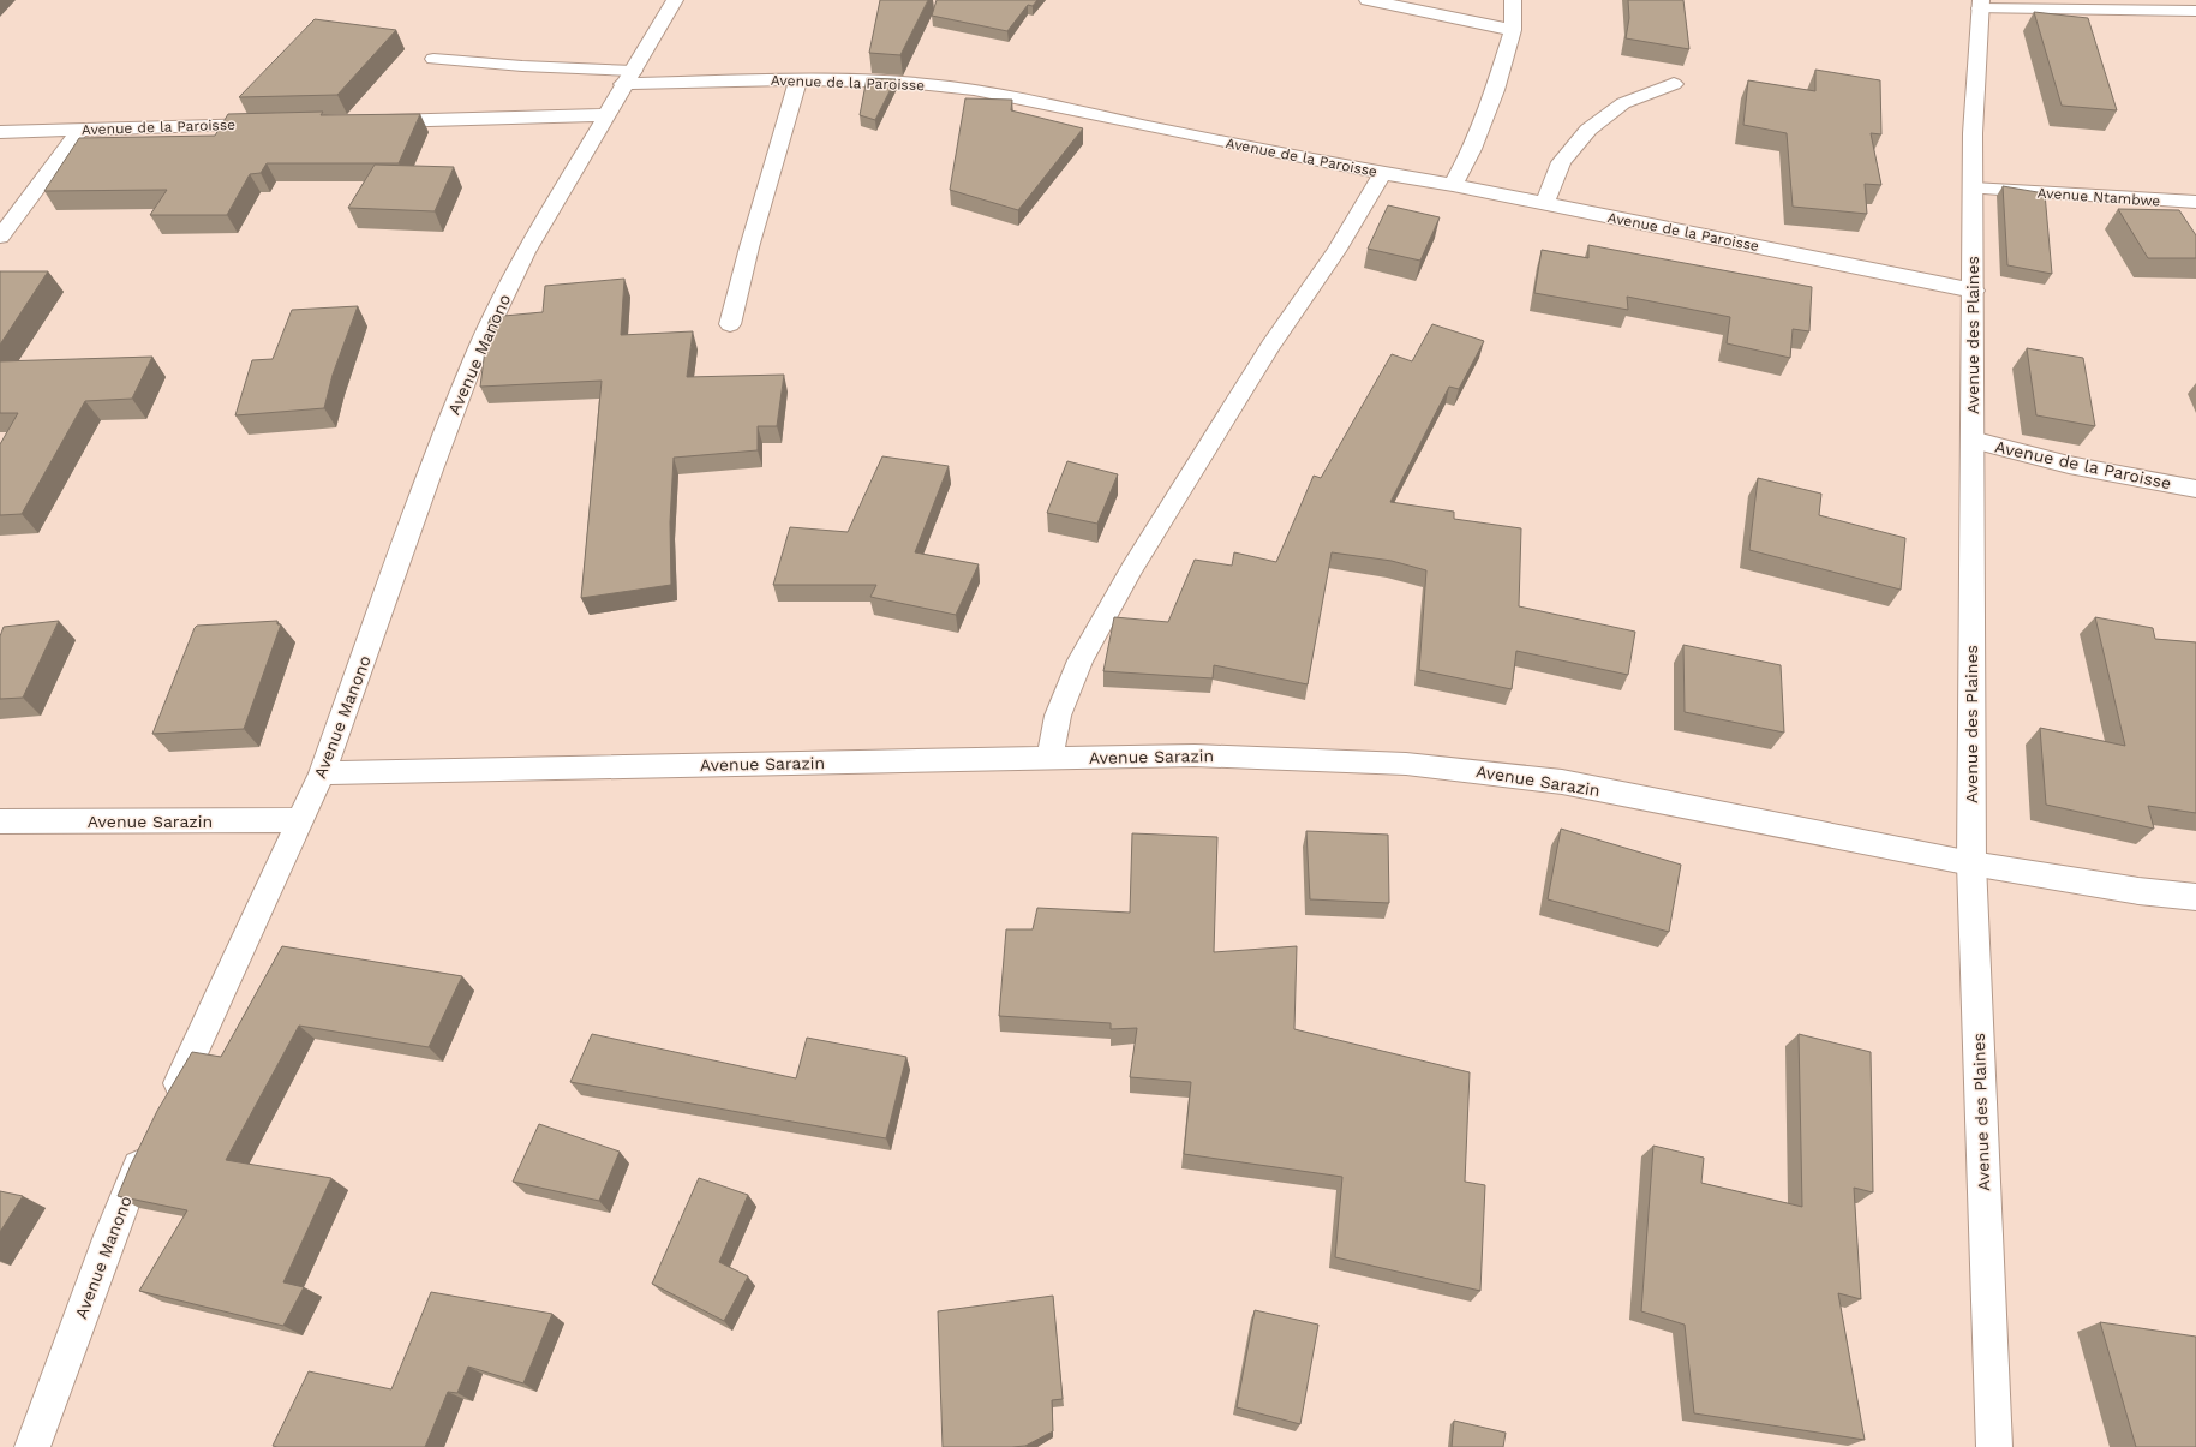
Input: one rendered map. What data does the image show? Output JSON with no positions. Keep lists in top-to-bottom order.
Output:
{
  "streets": {
    "street": [
      "Avenue de la Paroisse",
      "Avenue Ntambwe",
      "Avenue des Plaines",
      "Avenue Manono",
      "Avenue Sarazin"
    ]
  },
  "crossings": [
    ["Avenue de la Paroisse", "Avenue des Plaines"],
    ["Avenue de la Paroisse", "Avenue Manono"],
    ["Avenue Ntambwe", "Avenue des Plaines"],
    ["Avenue des Plaines", "Avenue Sarazin"],
    ["Avenue Manono", "Avenue Sarazin"]
  ]
}
